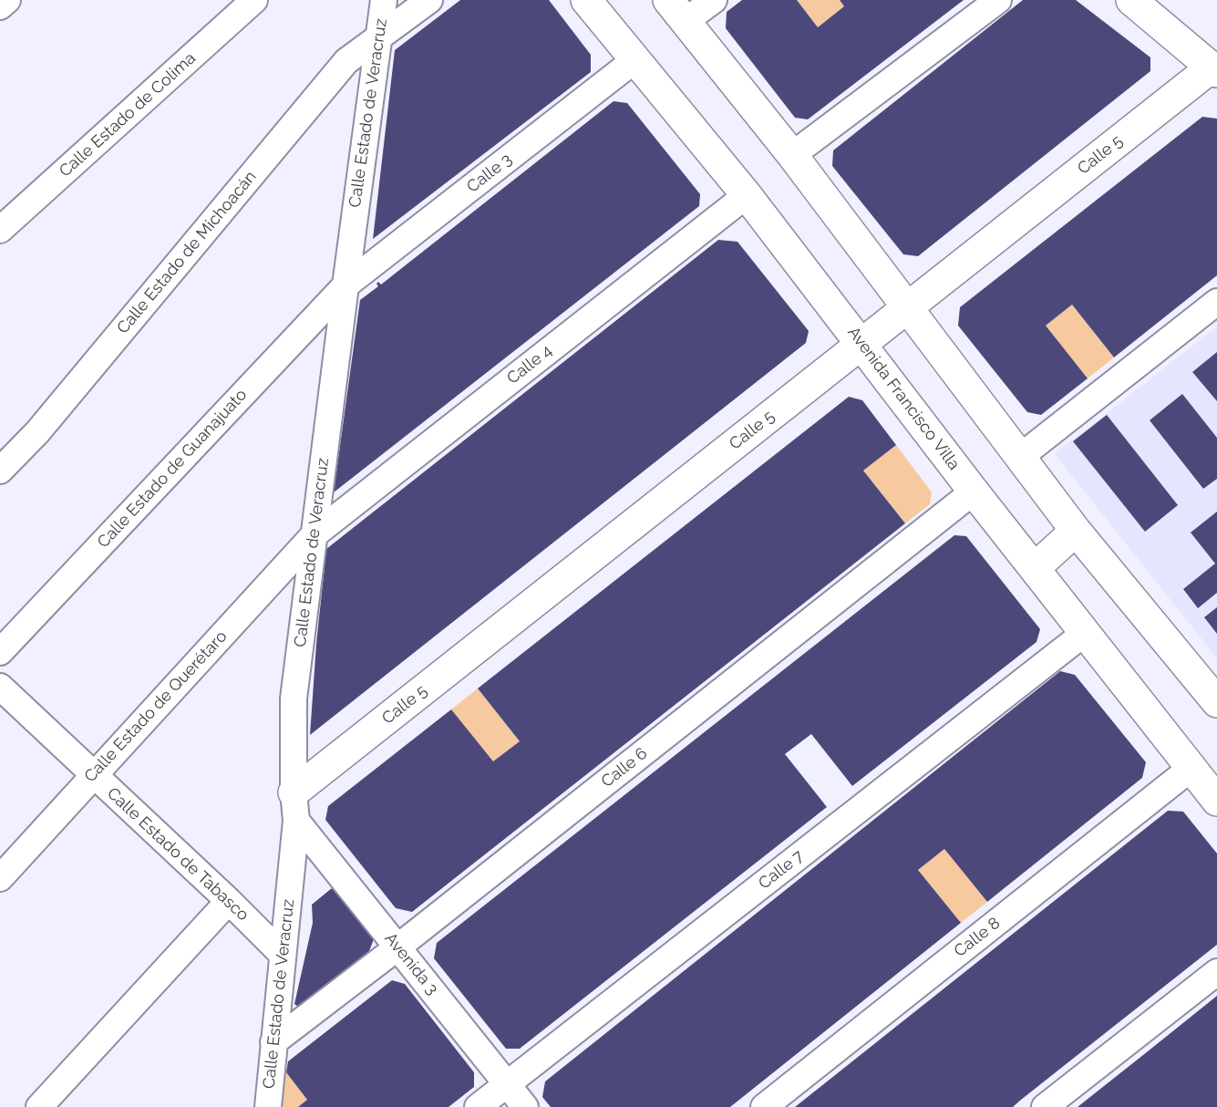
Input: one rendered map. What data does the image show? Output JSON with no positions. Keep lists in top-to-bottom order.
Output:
{
  "streets": {
    "main road": ["Calle 5", "Avenida Francisco Villa"],
    "street": [
      "Calle Estado de Veracruz",
      "Calle Estado de Colima",
      "Calle 3",
      "Calle Estado de Michoacán",
      "Calle 4",
      "Calle Estado de Guanajuato",
      "Calle Estado de Querétaro",
      "Calle 6",
      "Calle Estado de Tabasco",
      "Calle 7",
      "Calle 8",
      "Avenida 3"
    ]
  },
  "crossings": [
    ["Calle Estado de Veracruz", "Calle 5"],
    ["Calle Estado de Veracruz", "Calle 3"],
    ["Calle Estado de Veracruz", "Calle Estado de Michoacán"],
    ["Calle Estado de Veracruz", "Calle 4"],
    ["Calle Estado de Veracruz", "Calle Estado de Guanajuato"],
    ["Calle Estado de Veracruz", "Calle Estado de Querétaro"],
    ["Calle Estado de Veracruz", "Calle 6"],
    ["Calle Estado de Veracruz", "Calle Estado de Tabasco"],
    ["Calle Estado de Veracruz", "Avenida 3"],
    ["Calle 5", "Avenida Francisco Villa"],
    ["Calle 5", "Avenida 3"],
    ["Calle 3", "Avenida Francisco Villa"],
    ["Calle 3", "Calle Estado de Guanajuato"],
    ["Calle 4", "Avenida Francisco Villa"],
    ["Calle 4", "Calle Estado de Querétaro"],
    ["Avenida Francisco Villa", "Calle 6"],
    ["Avenida Francisco Villa", "Calle 7"],
    ["Avenida Francisco Villa", "Calle 8"],
    ["Calle Estado de Querétaro", "Calle Estado de Tabasco"],
    ["Calle 6", "Avenida 3"],
    ["Calle 7", "Avenida 3"]
  ]
}
